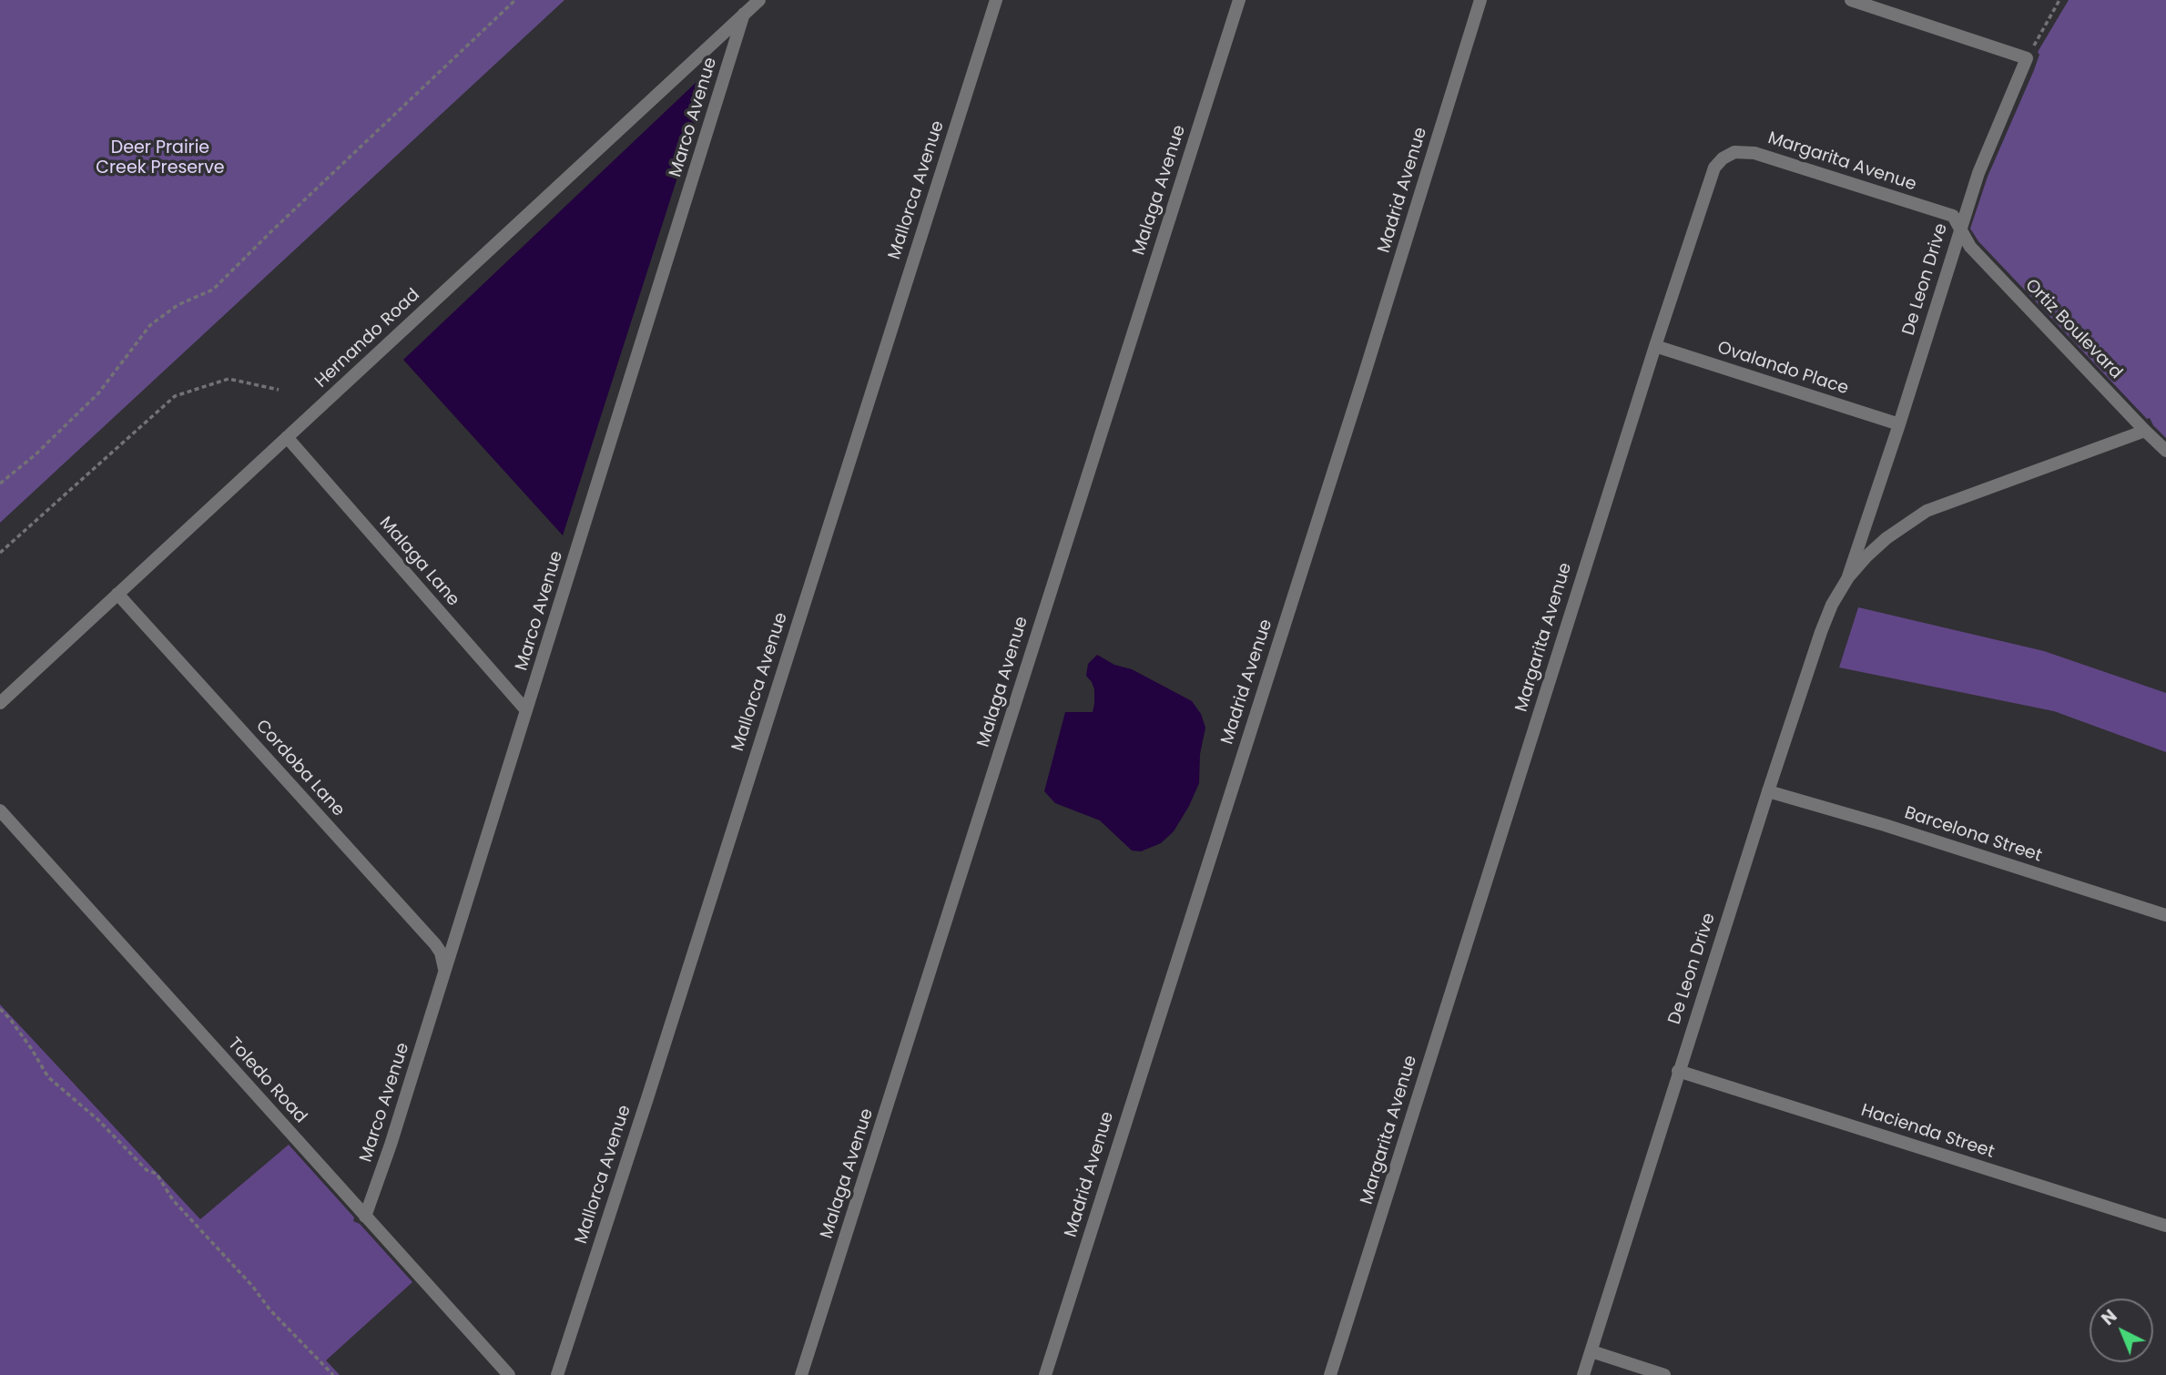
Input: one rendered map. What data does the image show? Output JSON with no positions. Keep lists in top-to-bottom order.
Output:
{
  "streets": {
    "street": [
      "Marco Avenue",
      "Margarita Avenue",
      "Mallorca Avenue",
      "Malaga Avenue",
      "Madrid Avenue",
      "De Leon Drive",
      "Ortiz Boulevard",
      "Hernando Road",
      "Ovalando Place",
      "Malaga Lane",
      "Cordoba Lane",
      "Barcelona Street",
      "Toledo Road",
      "Hacienda Street"
    ]
  },
  "crossings": [
    ["Marco Avenue", "Hernando Road"],
    ["Marco Avenue", "Malaga Lane"],
    ["Marco Avenue", "Cordoba Lane"],
    ["Marco Avenue", "Toledo Road"],
    ["Margarita Avenue", "De Leon Drive"],
    ["Margarita Avenue", "Ortiz Boulevard"],
    ["Margarita Avenue", "Ovalando Place"],
    ["De Leon Drive", "Ortiz Boulevard"],
    ["De Leon Drive", "Ovalando Place"],
    ["De Leon Drive", "Barcelona Street"],
    ["De Leon Drive", "Hacienda Street"],
    ["Hernando Road", "Malaga Lane"],
    ["Hernando Road", "Cordoba Lane"]
  ],
  "parks": ["Deer Prairie Creek Preserve"],
  "north": "top left"
}
